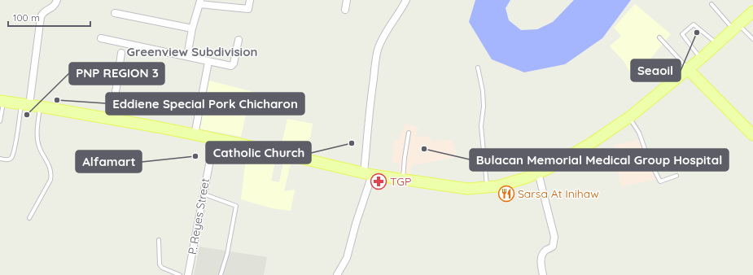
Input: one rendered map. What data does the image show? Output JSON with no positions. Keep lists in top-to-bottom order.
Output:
{
  "streets": {
    "street": ["P. Reyes Street"]
  },
  "districts": ["Greenview Subdivision"],
  "places": {
    "other": [
      "Seaoil",
      "Eddiene Special Pork Chicharon",
      "PNP REGION 3",
      "Catholic Church",
      "Bulacan Memorial Medical Group Hospital",
      "Alfamart"
    ],
    "pharmacy": ["TGP"],
    "restaurant": ["Sarsa At Inihaw"]
  },
  "scale_bar": "100 m"
}
